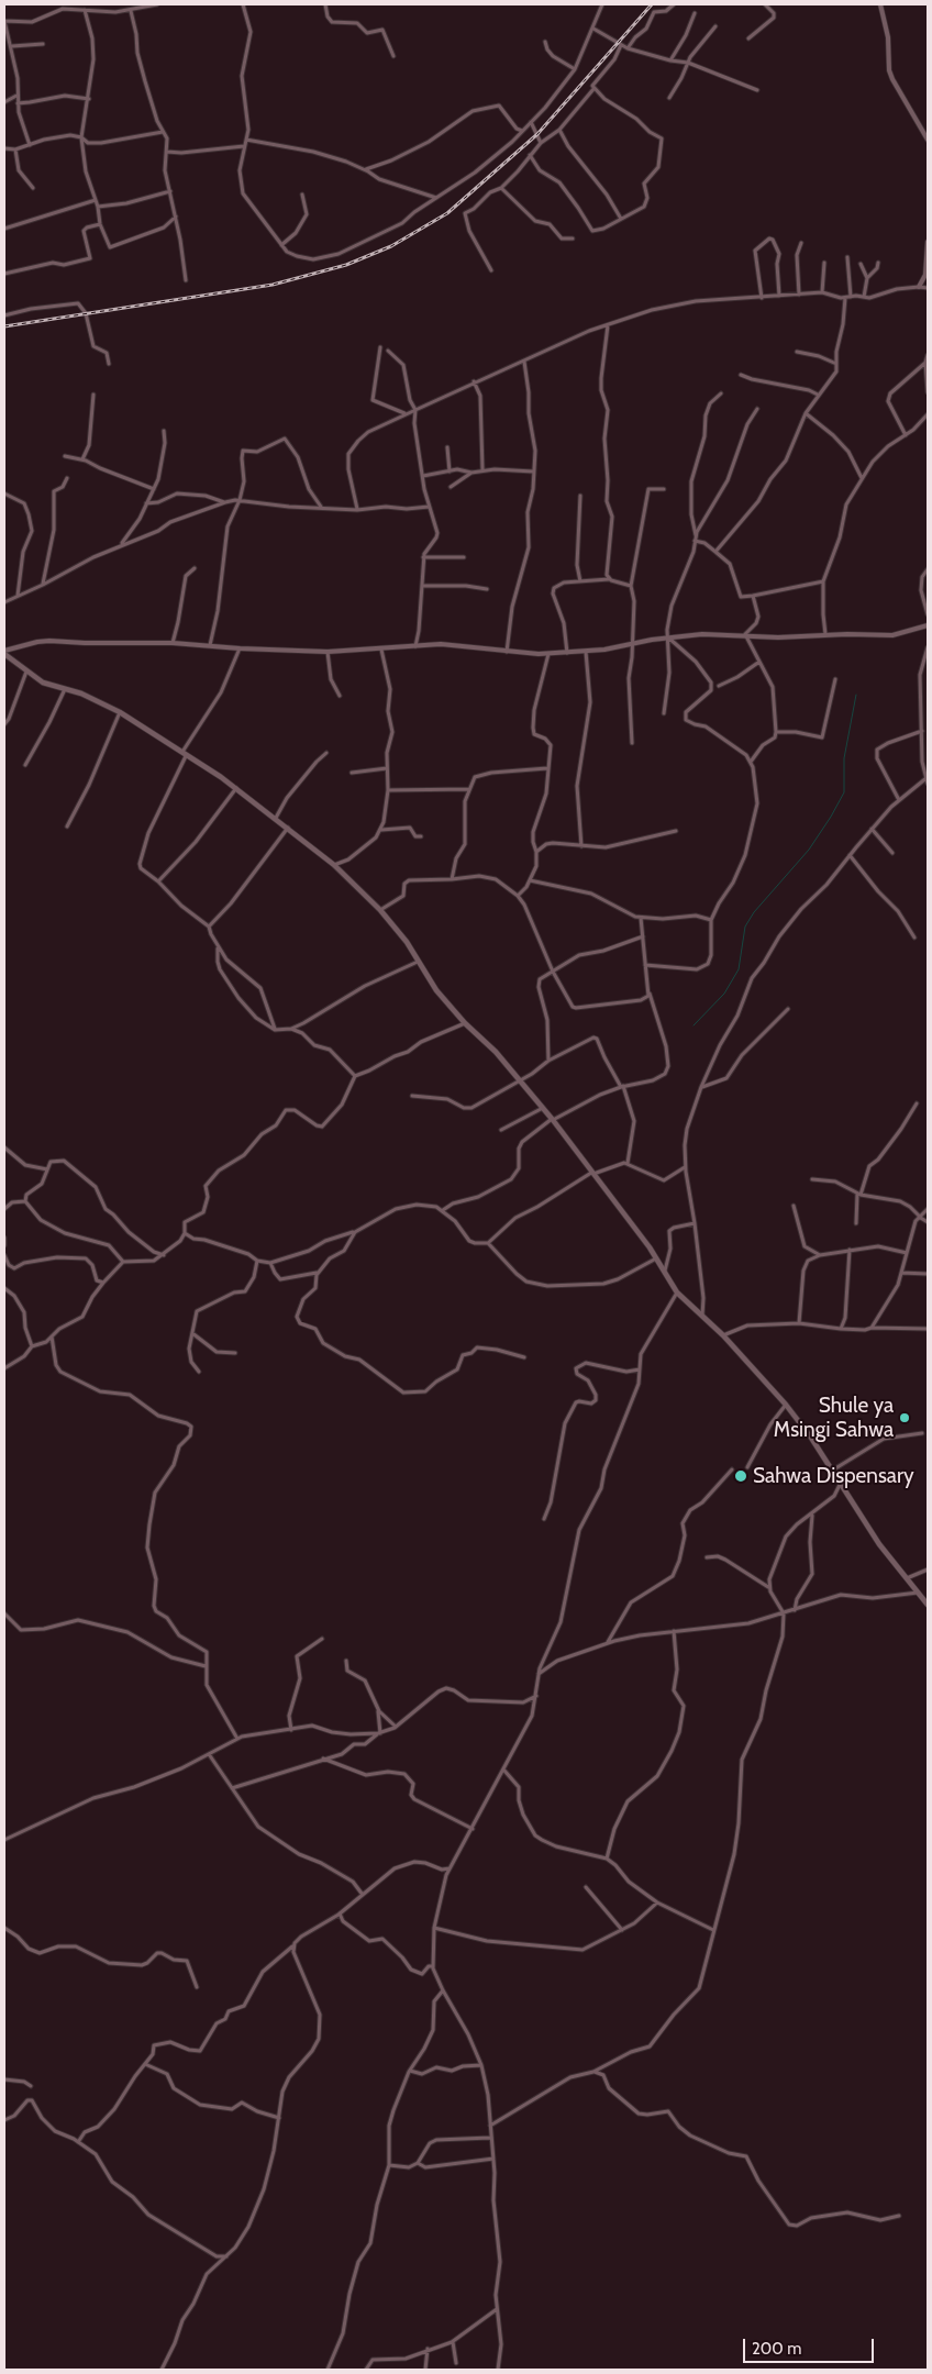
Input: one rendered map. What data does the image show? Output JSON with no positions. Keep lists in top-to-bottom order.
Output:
{
  "places": ["Shule ya Msingi Sahwa", "Sahwa Dispensary"],
  "scale_bar": "200 m"
}
